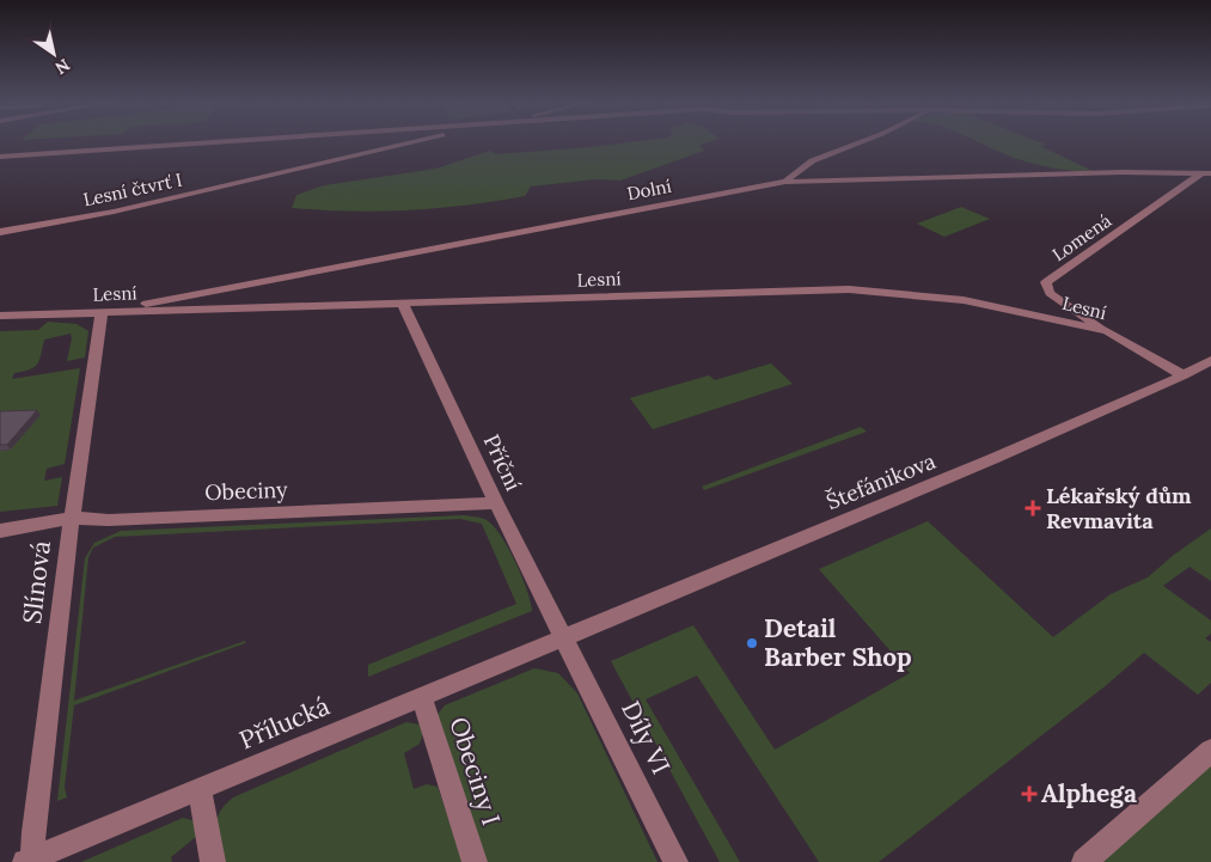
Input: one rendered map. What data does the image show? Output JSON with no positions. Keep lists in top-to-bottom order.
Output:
{
  "streets": {
    "street": [
      "Lesní čtvrť I",
      "Dolní",
      "Lomená",
      "Lesní",
      "Příční",
      "Štefánikova",
      "Obeciny",
      "Slínová",
      "Přílucká",
      "Díly VI",
      "Obeciny I"
    ]
  },
  "crossings": [
    ["Dolní", "Lomená"],
    ["Dolní", "Lesní"],
    ["Dolní", "Slínová"],
    ["Lomená", "Lesní"],
    ["Lesní", "Příční"],
    ["Lesní", "Štefánikova"],
    ["Lesní", "Slínová"],
    ["Příční", "Štefánikova"],
    ["Příční", "Obeciny"],
    ["Příční", "Přílucká"],
    ["Příční", "Díly VI"],
    ["Štefánikova", "Přílucká"],
    ["Štefánikova", "Díly VI"],
    ["Obeciny", "Slínová"],
    ["Slínová", "Přílucká"],
    ["Přílucká", "Díly VI"],
    ["Přílucká", "Obeciny I"]
  ],
  "places": {
    "health": ["Lékařský dům Revmavita", "Alphega"],
    "other": ["Detail Barber Shop"]
  },
  "north": "bottom right"
}
